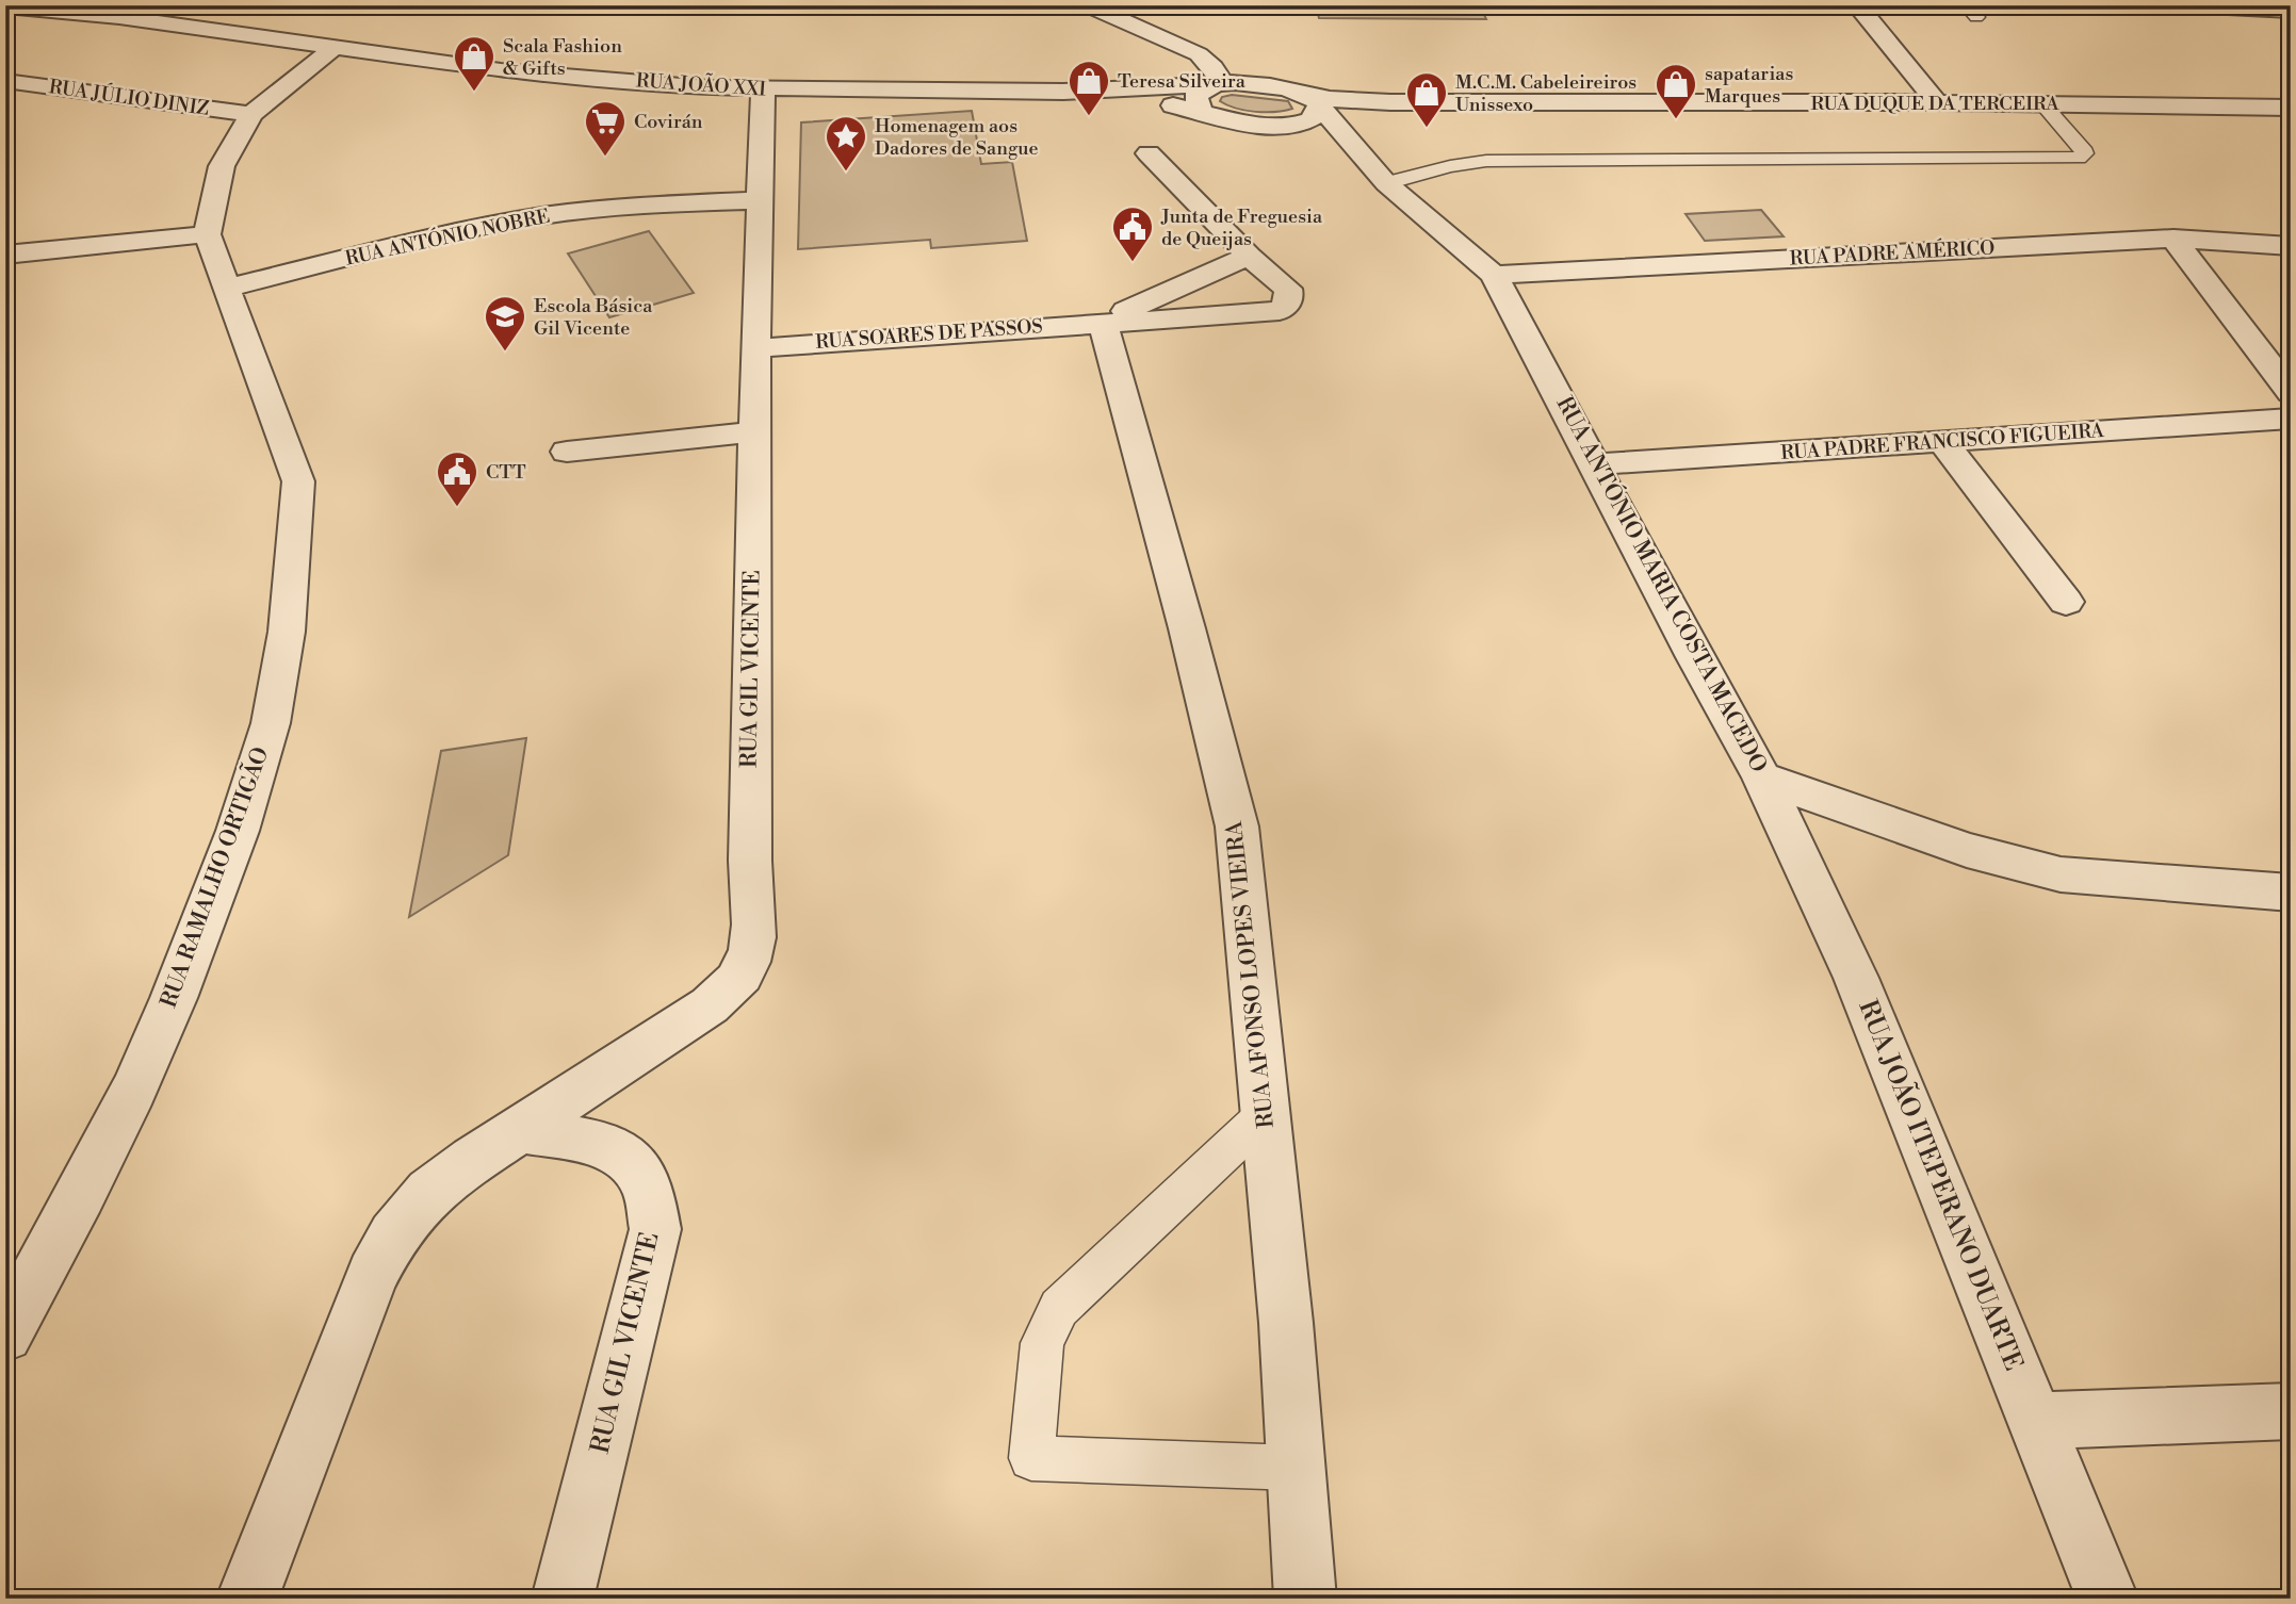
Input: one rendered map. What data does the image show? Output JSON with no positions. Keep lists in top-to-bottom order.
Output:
{
  "streets": {
    "street": [
      "RUA JOÃO XXI",
      "RUA JÚLIO DINIZ",
      "RUA DUQUE DA TERCEIRA",
      "RUA ANTÓNIO NOBRE",
      "RUA PADRE AMÉRICO",
      "RUA SOARES DE PASSOS",
      "RUA PADRE FRANCISCO FIGUEIRA",
      "RUA ANTÓNIO MARIA COSTA MACEDO",
      "RUA GIL VICENTE",
      "RUA RAMALHO ORTIGÃO",
      "RUA AFONSO LOPES VIEIRA",
      "RUA JOÃO ITEPERANO DUARTE"
    ]
  },
  "crossings": [
    ["RUA JOÃO XXI", "RUA DUQUE DA TERCEIRA"],
    ["RUA JOÃO XXI", "RUA ANTÓNIO MARIA COSTA MACEDO"],
    ["RUA JOÃO XXI", "RUA GIL VICENTE"],
    ["RUA DUQUE DA TERCEIRA", "RUA ANTÓNIO MARIA COSTA MACEDO"],
    ["RUA ANTÓNIO NOBRE", "RUA GIL VICENTE"],
    ["RUA ANTÓNIO NOBRE", "RUA RAMALHO ORTIGÃO"],
    ["RUA PADRE AMÉRICO", "RUA ANTÓNIO MARIA COSTA MACEDO"],
    ["RUA SOARES DE PASSOS", "RUA GIL VICENTE"],
    ["RUA SOARES DE PASSOS", "RUA AFONSO LOPES VIEIRA"],
    ["RUA PADRE FRANCISCO FIGUEIRA", "RUA ANTÓNIO MARIA COSTA MACEDO"],
    ["RUA ANTÓNIO MARIA COSTA MACEDO", "RUA JOÃO ITEPERANO DUARTE"]
  ],
  "places": {
    "shop": [
      "Scala Fashion & Gifts",
      "Teresa Silveira",
      "sapatarias Marques",
      "M.C.M. Cabeleireiros Unissexo"
    ],
    "supermarket": ["Covirán"],
    "place": ["Homenagem aos Dadores de Sangue"],
    "public building": ["Junta de Freguesia de Queijas", "CTT"],
    "school or university": ["Escola Básica Gil Vicente"]
  }
}
